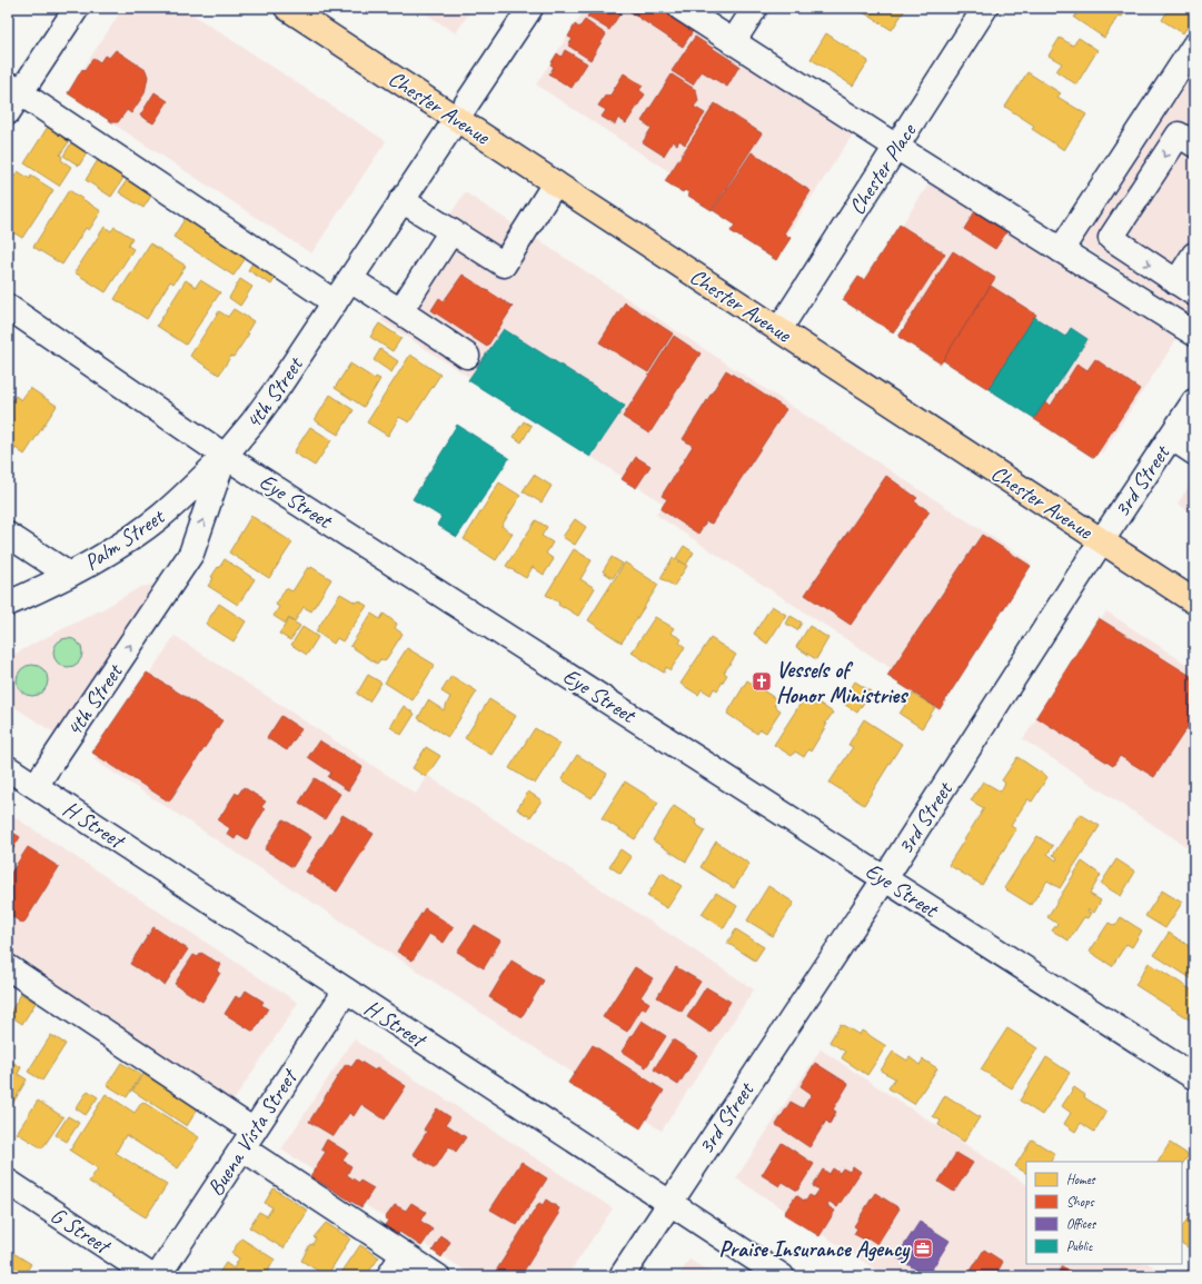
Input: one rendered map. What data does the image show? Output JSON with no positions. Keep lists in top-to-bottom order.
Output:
{
  "streets": {
    "main road": ["Chester Avenue"],
    "street": [
      "Chester Place",
      "4th Street",
      "3rd Street",
      "Eye Street",
      "Palm Street",
      "H Street",
      "Buena Vista Street",
      "G Street"
    ]
  },
  "crossings": [
    ["Chester Avenue", "Chester Place"],
    ["Chester Avenue", "4th Street"],
    ["Chester Avenue", "3rd Street"],
    ["4th Street", "Eye Street"],
    ["4th Street", "Palm Street"],
    ["4th Street", "H Street"],
    ["3rd Street", "Eye Street"],
    ["3rd Street", "H Street"],
    ["Eye Street", "Palm Street"],
    ["H Street", "Buena Vista Street"]
  ],
  "one_way": ["4th Street"],
  "places": {
    "church": ["Vessels of Honor Ministries"],
    "office": ["Praise Insurance Agency"]
  },
  "legend": [
    "Homes",
    "Shops",
    "Offices",
    "Public"
  ]
}
